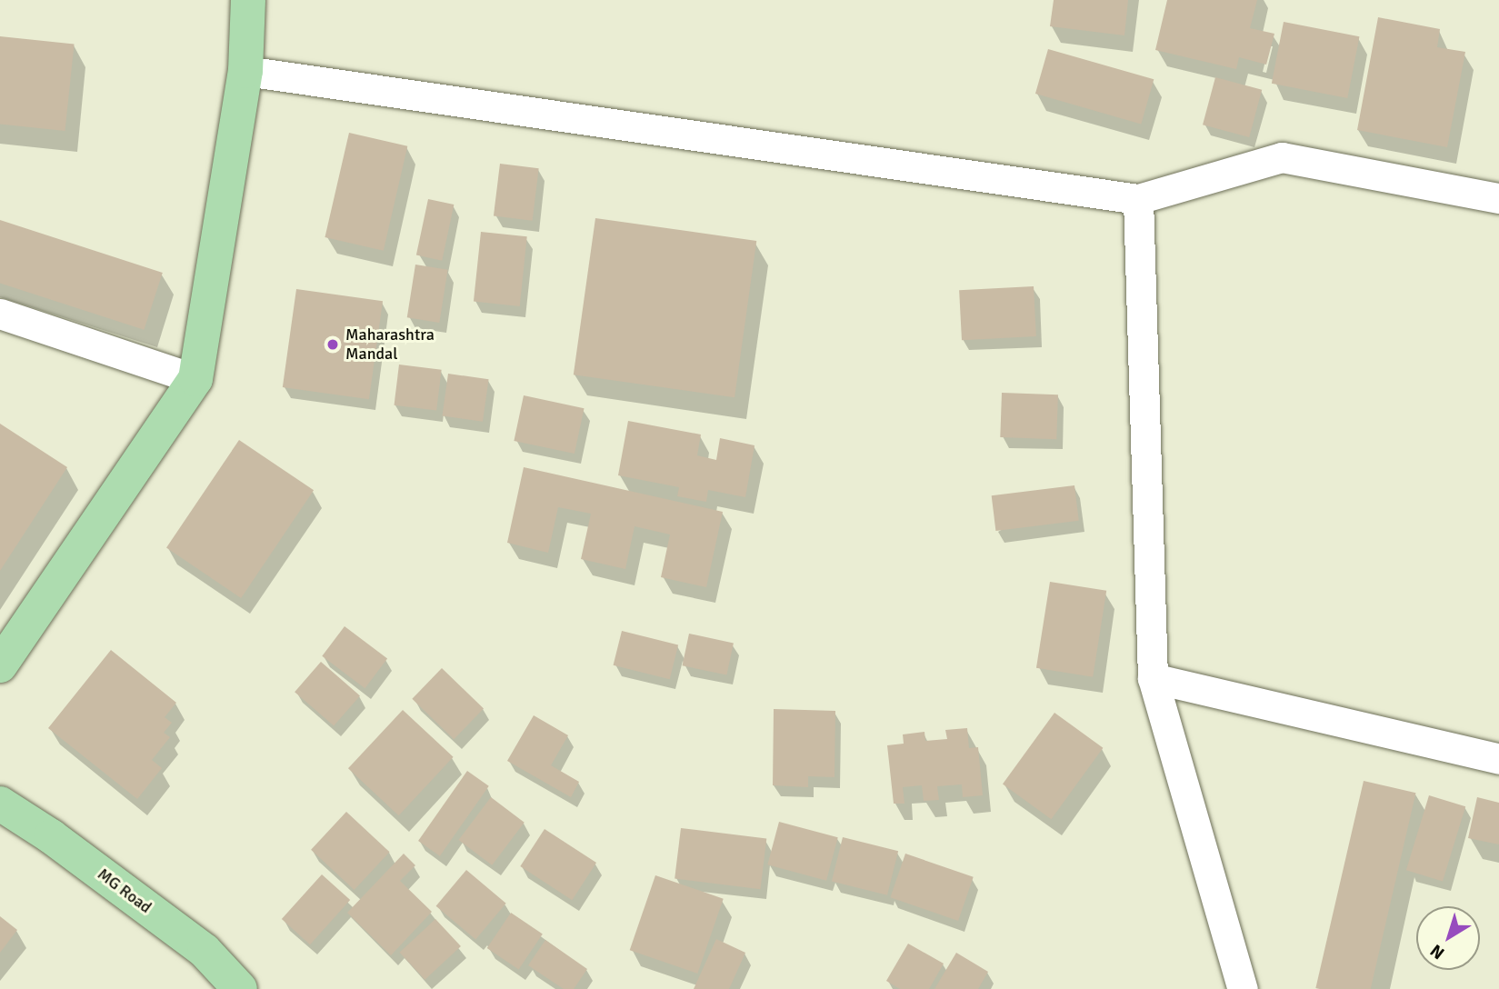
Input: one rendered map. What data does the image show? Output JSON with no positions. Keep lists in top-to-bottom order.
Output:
{
  "streets": {
    "main road": ["MG Road"]
  },
  "places": ["Maharashtra Mandal"],
  "north": "bottom left"
}
